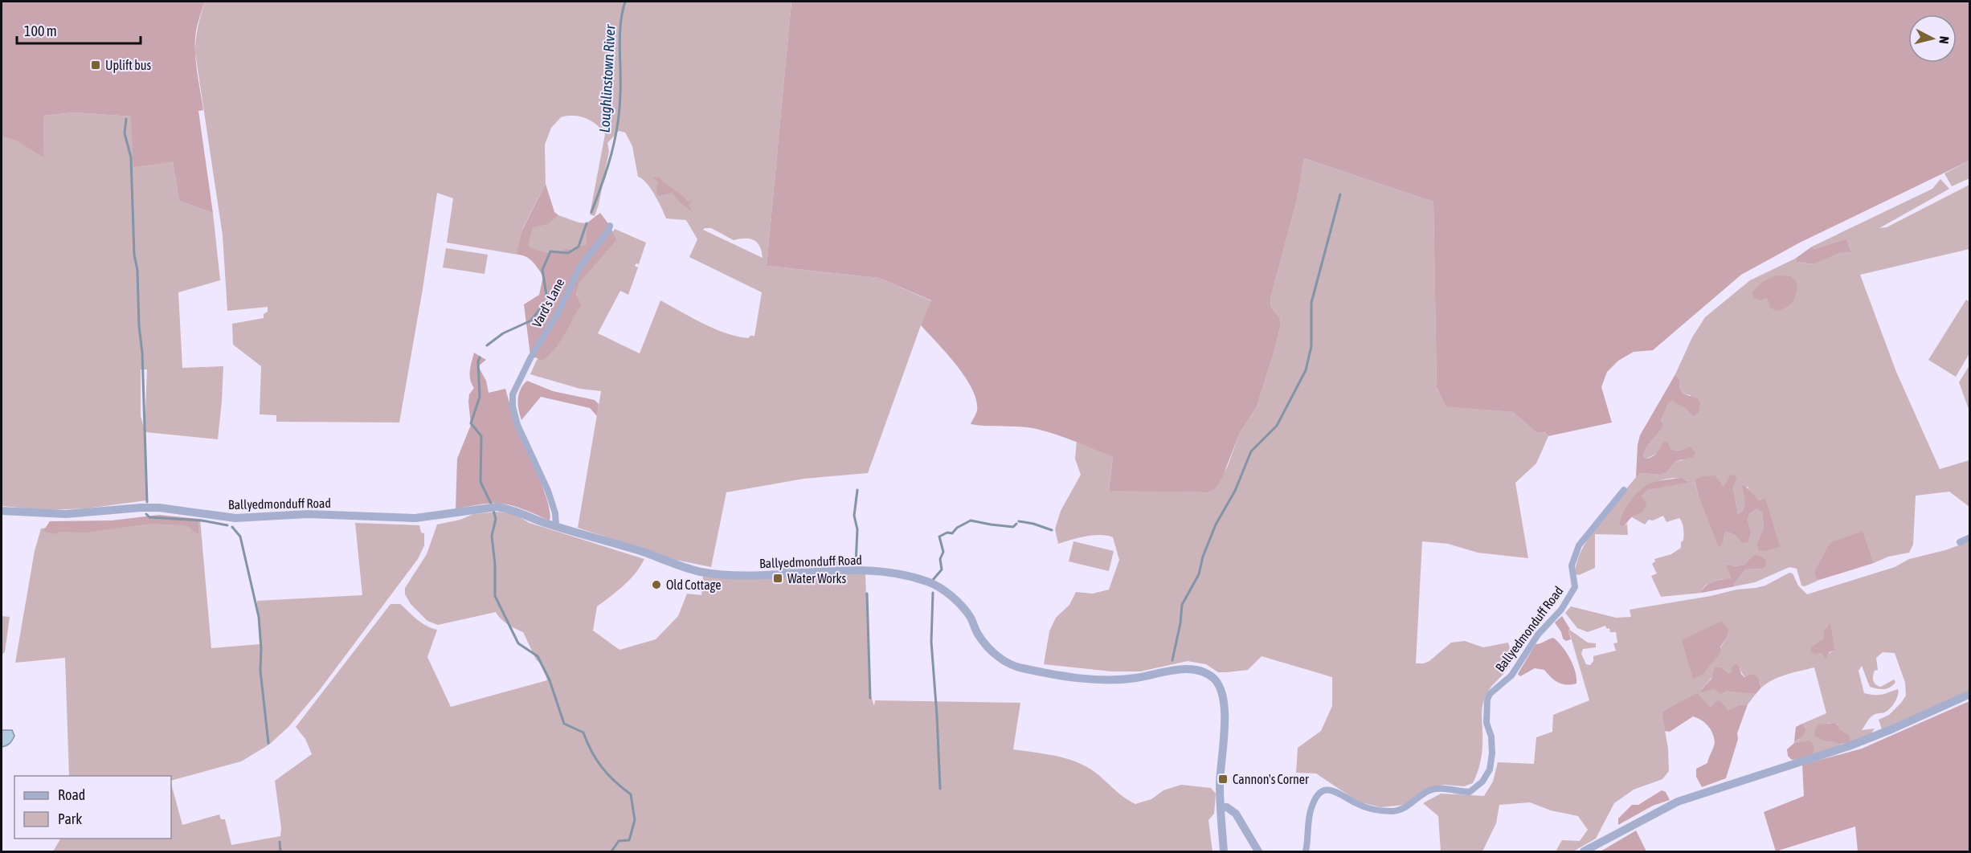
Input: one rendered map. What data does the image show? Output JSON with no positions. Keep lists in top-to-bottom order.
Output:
{
  "streets": {
    "street": ["Vard's Lane", "Ballyedmonduff Road"]
  },
  "crossings": [
    ["Vard's Lane", "Ballyedmonduff Road"]
  ],
  "water": ["Loughlinstown River"],
  "places": {
    "transit": ["Uplift bus", "Water Works", "Cannon's Corner"],
    "other": ["Old Cottage"]
  },
  "legend": ["Road", "Park"],
  "scale_bar": "100 m",
  "north": "right"
}
